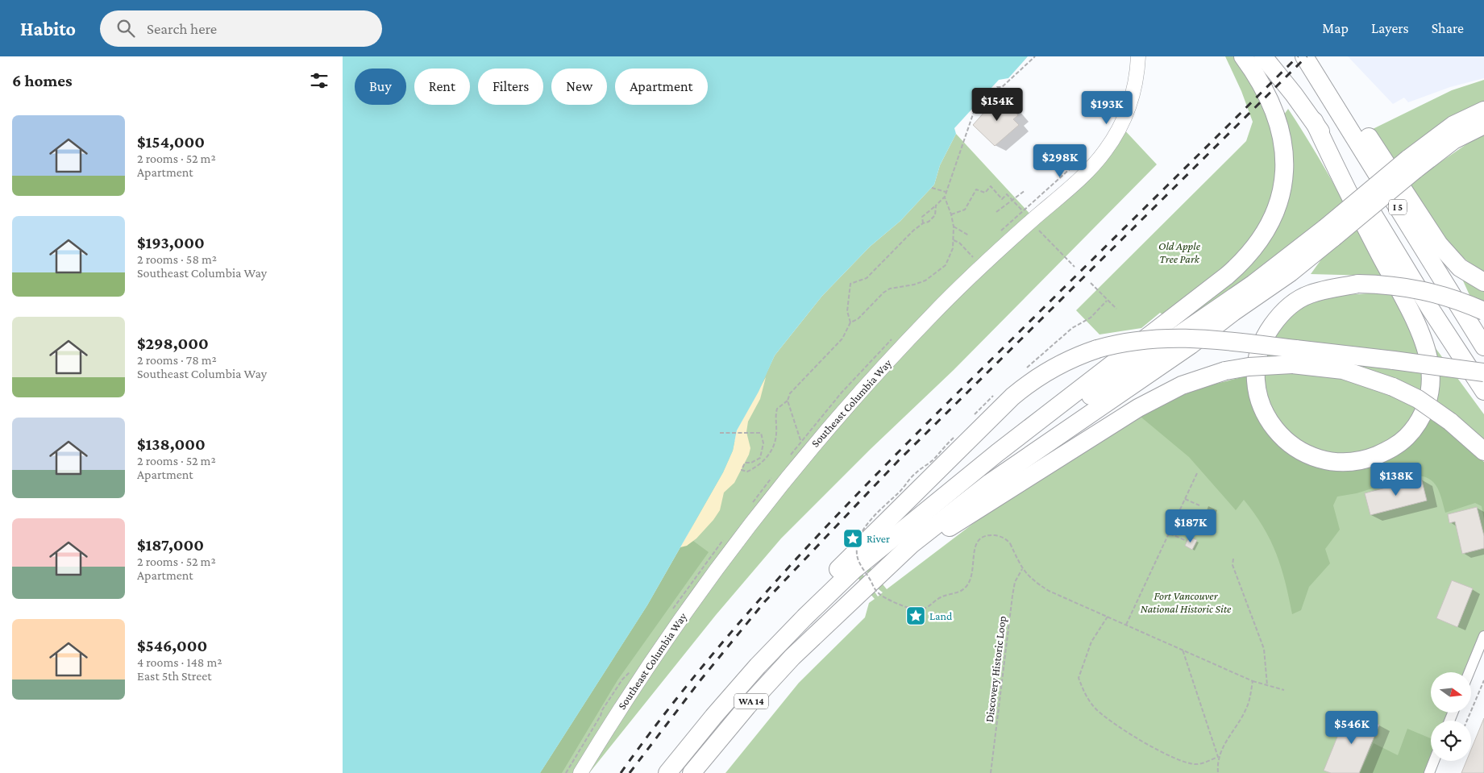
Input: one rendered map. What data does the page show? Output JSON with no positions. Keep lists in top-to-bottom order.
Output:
{
  "streets": {
    "highway": ["I 5", "WA 14"],
    "street": ["Southeast Columbia Way"],
    "path": ["Discovery Historic Loop"]
  },
  "parks": ["Old Apple Tree Park", "Fort Vancouver National Historic Site"],
  "places": {
    "place": ["River", "Land"]
  },
  "north": "right",
  "page": {
    "header": "Habito",
    "search": "Search here",
    "nav": ["Map", "Layers", "Share"],
    "heading": "6 homes",
    "chip": [
      "Buy",
      "Rent",
      "Filters",
      "New",
      "Apartment"
    ],
    "price": [
      "$154K",
      "$193K",
      "$298K",
      "$138K",
      "$187K",
      "$546K"
    ],
    "list": [
      {
        "name": "$154,000",
        "note": "2 rooms · 52 m² · Apartment"
      },
      {
        "name": "$193,000",
        "note": "2 rooms · 58 m² · Southeast Columbia Way"
      },
      {
        "name": "$298,000",
        "note": "2 rooms · 78 m² · Southeast Columbia Way"
      },
      {
        "name": "$138,000",
        "note": "2 rooms · 52 m² · Apartment"
      },
      {
        "name": "$187,000",
        "note": "2 rooms · 52 m² · Apartment"
      },
      {
        "name": "$546,000",
        "note": "4 rooms · 148 m² · East 5th Street"
      }
    ]
  }
}
